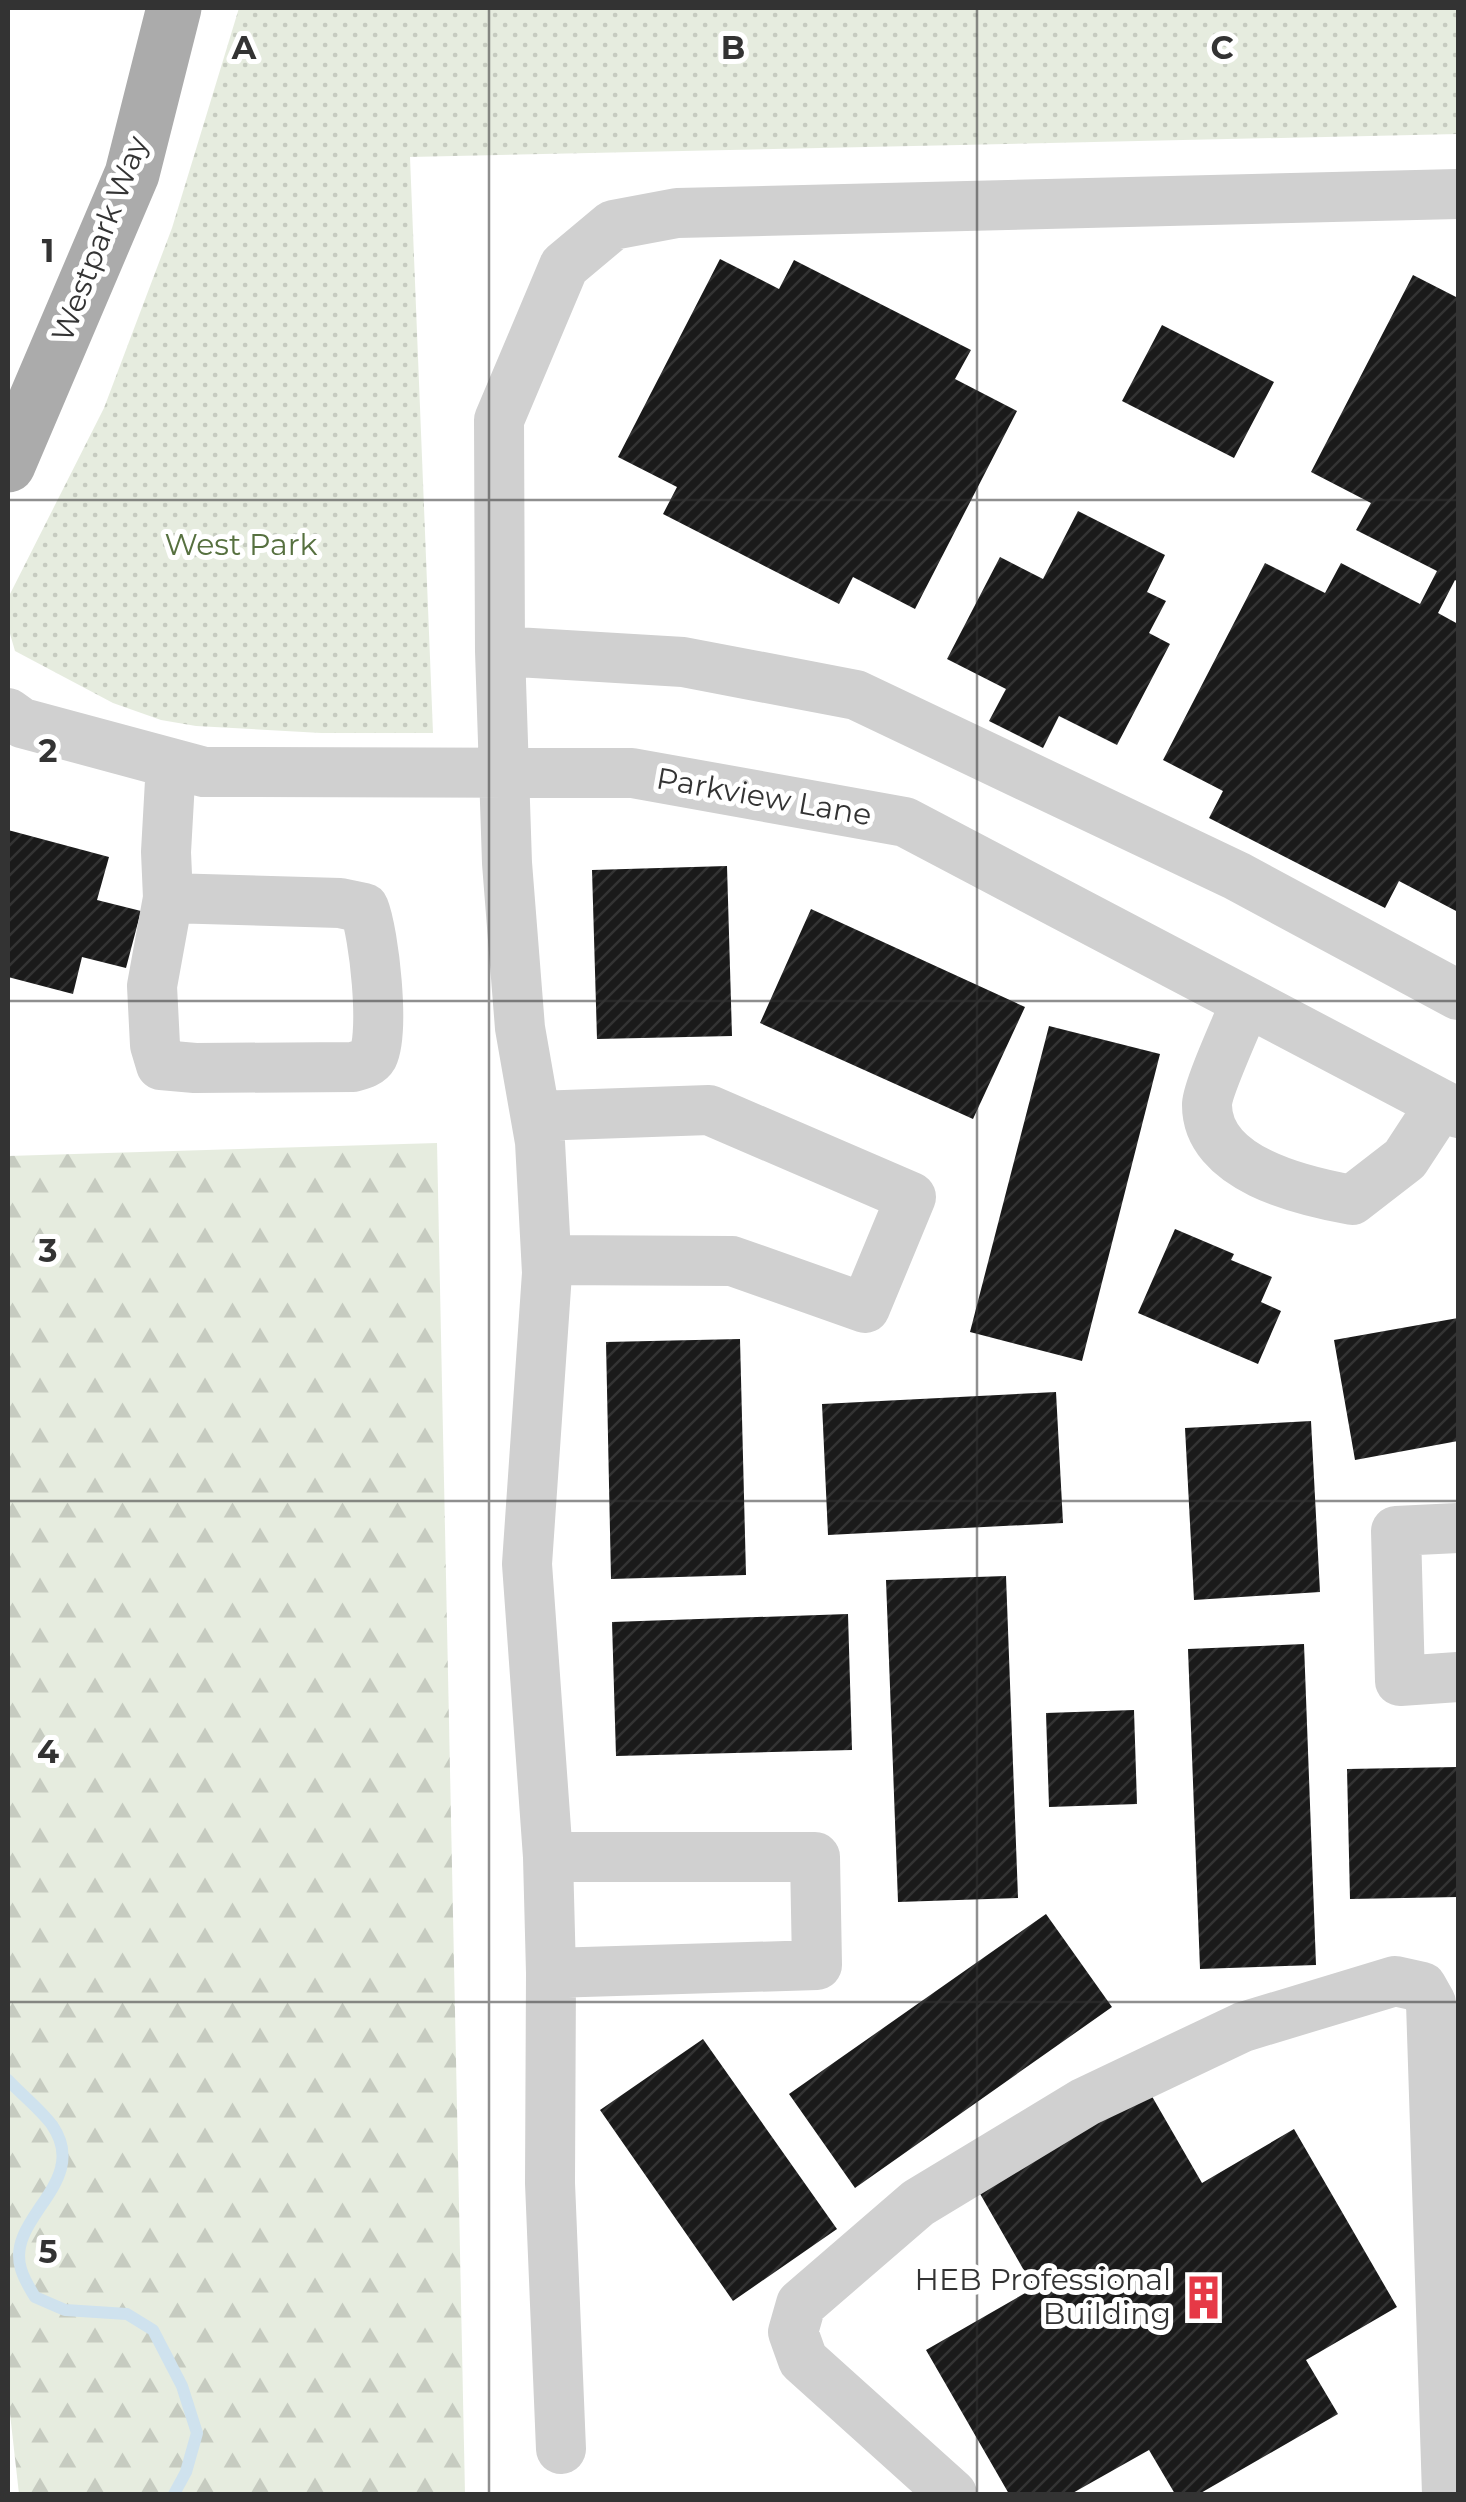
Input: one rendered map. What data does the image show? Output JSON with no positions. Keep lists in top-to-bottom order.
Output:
{
  "streets": {
    "main road": ["Westpark Way"],
    "street": ["Parkview Lane"]
  },
  "parks": ["West Park"],
  "places": {
    "building": ["HEB Professional Building"]
  },
  "grid": {
    "columns": ["A", "B", "C"],
    "rows": [
      "1",
      "2",
      "3",
      "4",
      "5"
    ]
  }
}
